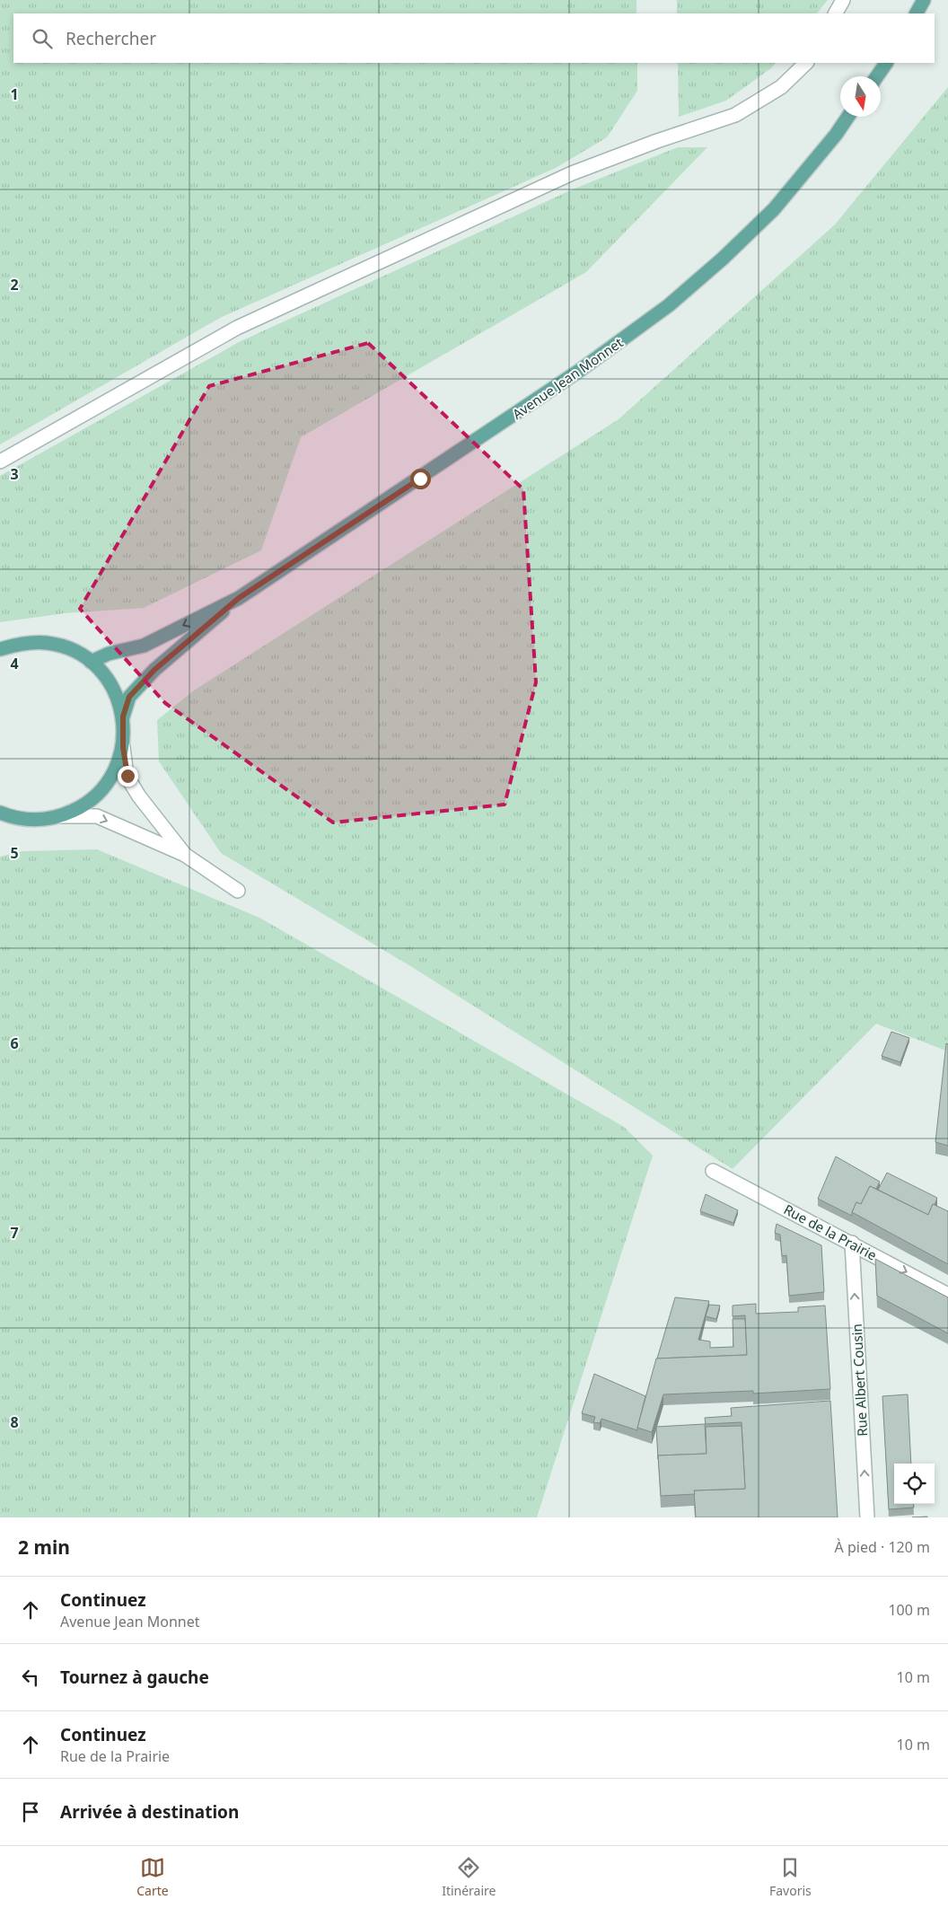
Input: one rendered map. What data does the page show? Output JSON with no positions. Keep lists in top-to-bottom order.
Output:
{
  "streets": {
    "main road": ["Avenue Jean Monnet"],
    "street": ["Rue de la Prairie", "Rue Albert Cousin"]
  },
  "crossings": [
    ["Rue de la Prairie", "Rue Albert Cousin"]
  ],
  "one_way": ["Rue de la Prairie", "Rue Albert Cousin"],
  "north": "bottom",
  "page": {
    "search": "Rechercher",
    "heading": ["2 min", "À pied · 120 m"],
    "list": [
      ["Continuez", "Avenue Jean Monnet", "100 m"],
      ["Tournez à gauche", "10 m"],
      ["Continuez", "Rue de la Prairie", "10 m"],
      "Arrivée à destination"
    ],
    "nav": ["Carte", "Itinéraire", "Favoris"]
  },
  "grid": {
    "rows": [
      "1",
      "2",
      "3",
      "4",
      "5",
      "6",
      "7",
      "8"
    ]
  }
}
